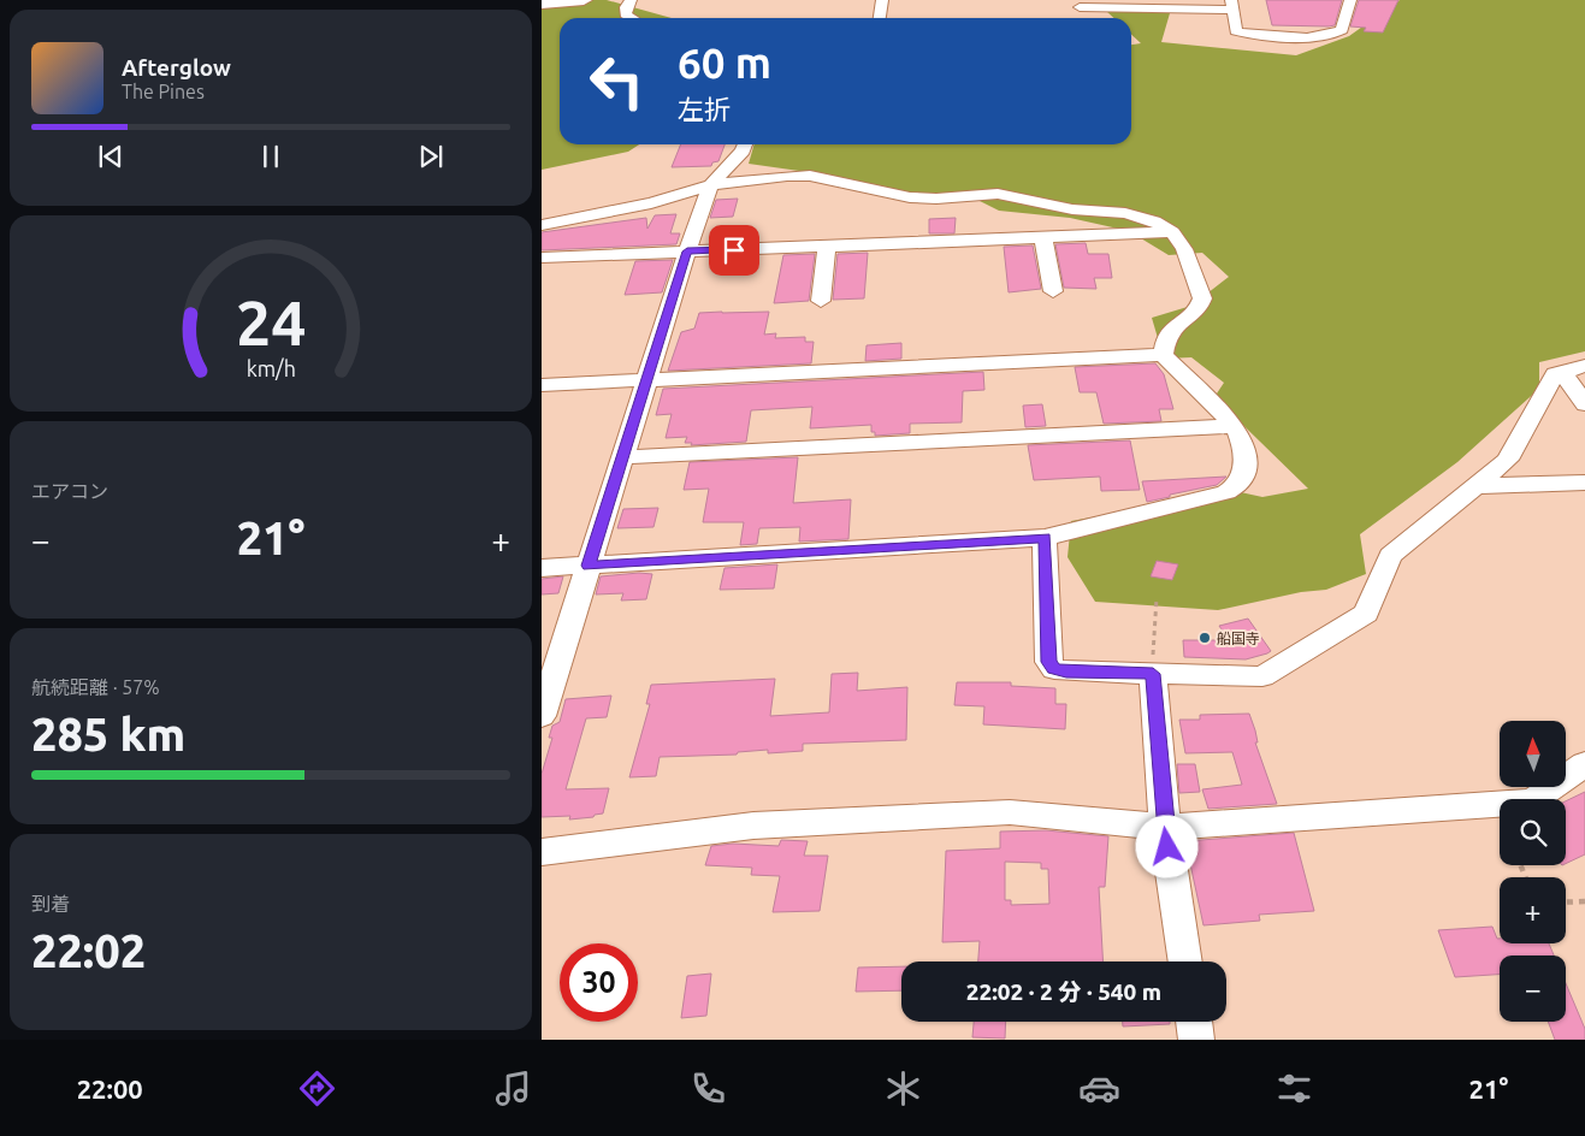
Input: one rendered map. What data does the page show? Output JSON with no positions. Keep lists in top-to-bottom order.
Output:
{
  "places": ["船国寺"],
  "north": "top",
  "page": {
    "turn": ["60 m", "左折"],
    "song": ["Afterglow", "The Pines"],
    "tile": [
      "エアコン",
      ["航続距離 · 57%", "285 km"],
      ["到着", "22:02"]
    ],
    "heat": ["−", "21°", "+"],
    "map_buttons": ["+", "−"],
    "limit": "30",
    "trip": "22:02 · 2 分 · 540 m",
    "tabs": ["22:00", "21°"],
    "gauge": ["24", "km/h"]
  }
}
